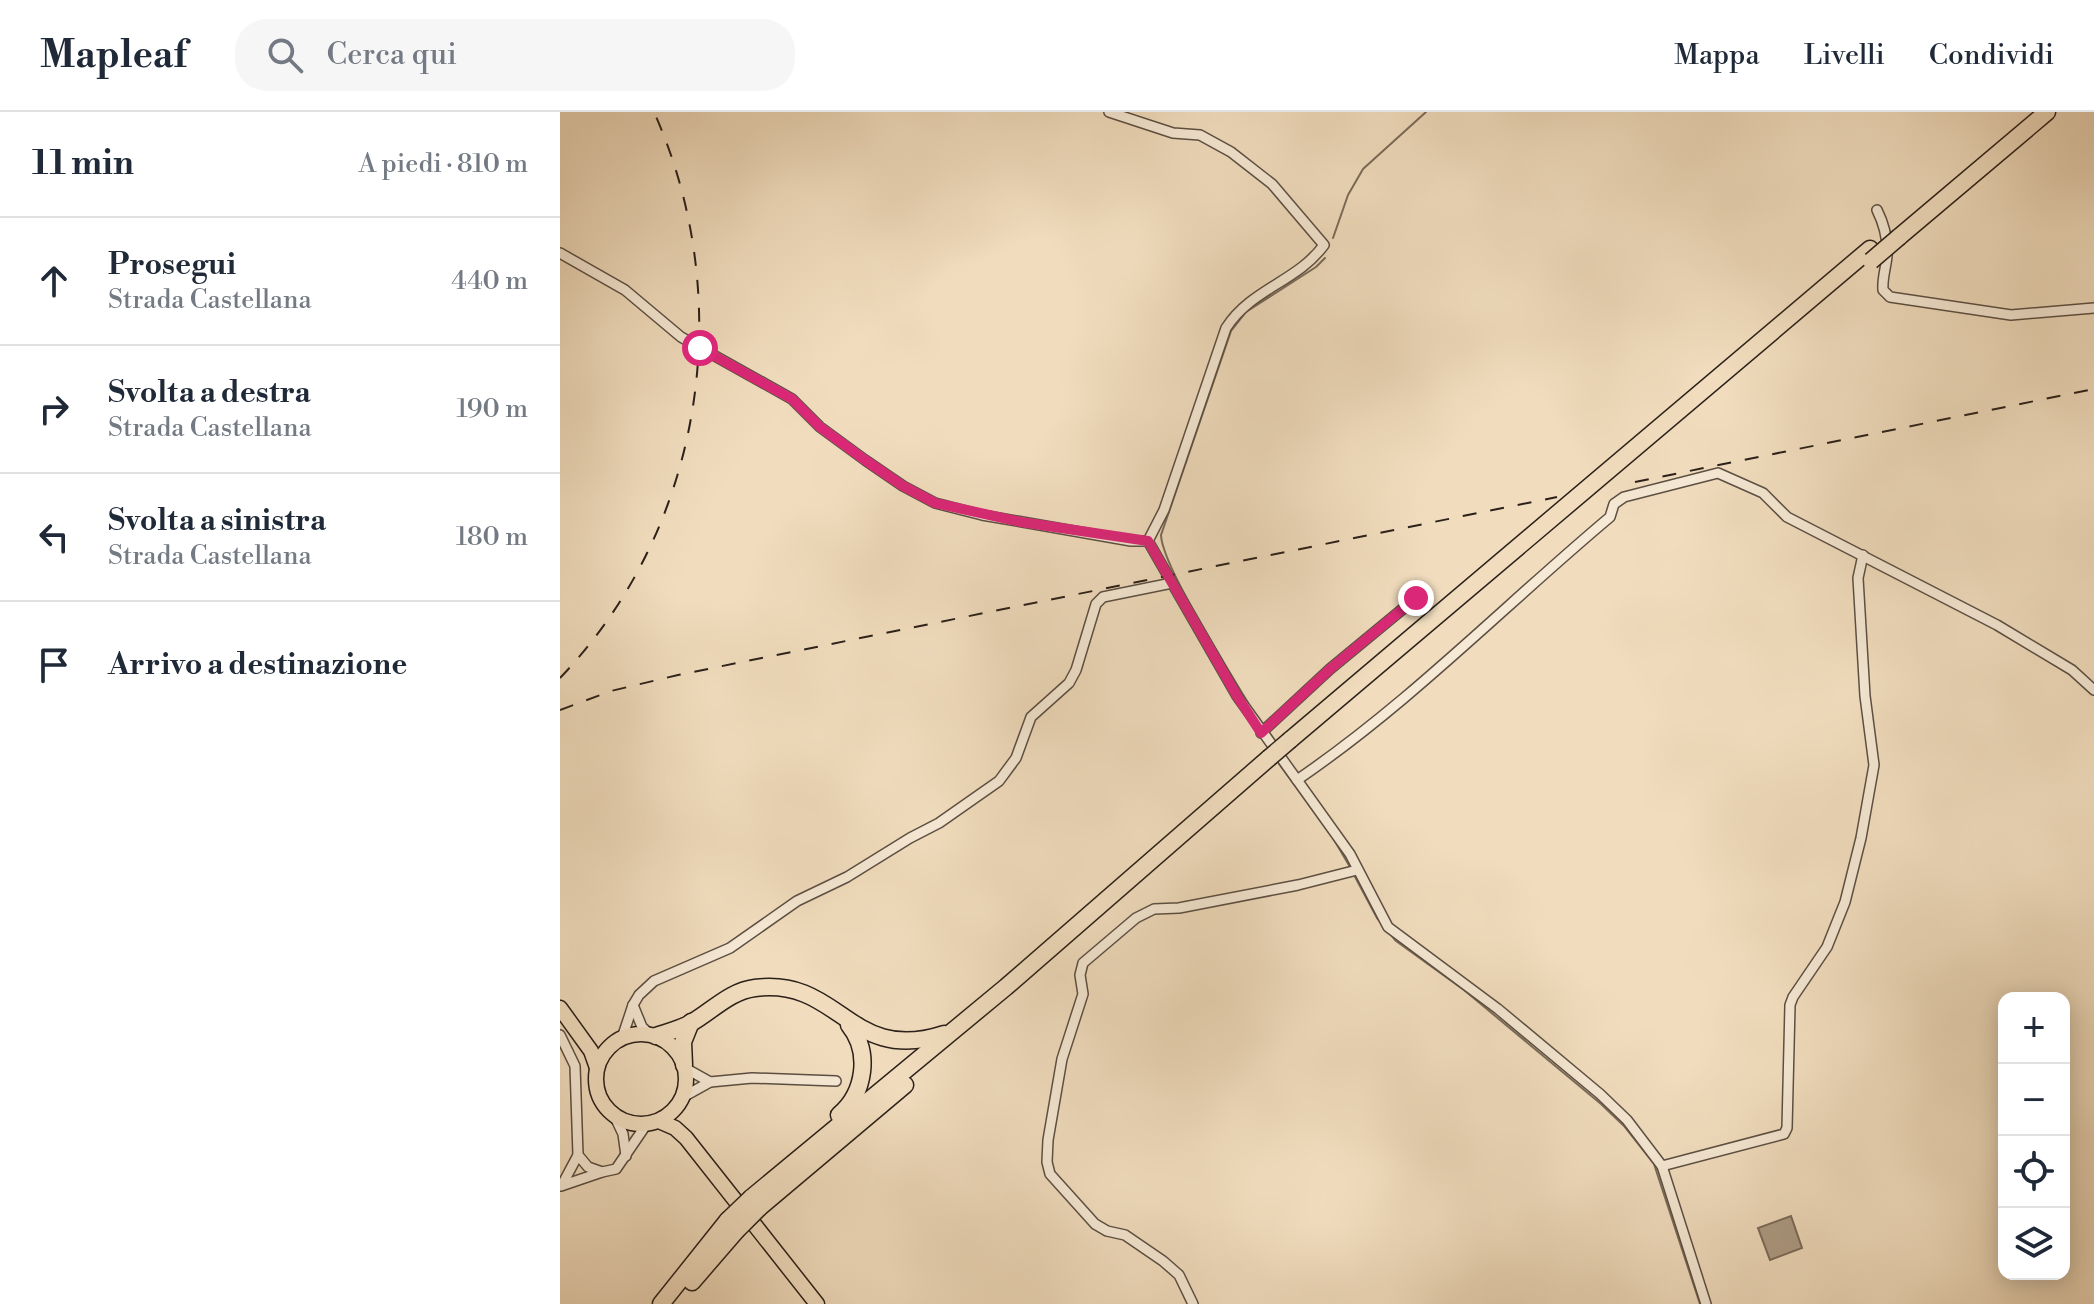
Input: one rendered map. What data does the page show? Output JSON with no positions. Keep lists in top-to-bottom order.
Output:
{
  "page": {
    "header": "Mapleaf",
    "search": "Cerca qui",
    "nav": ["Mappa", "Livelli", "Condividi"],
    "heading": ["11 min", "A piedi · 810 m"],
    "list": [
      ["Prosegui", "Strada Castellana", "440 m"],
      ["Svolta a destra", "Strada Castellana", "190 m"],
      ["Svolta a sinistra", "Strada Castellana", "180 m"],
      "Arrivo a destinazione"
    ],
    "map_buttons": ["+", "−"]
  }
}
